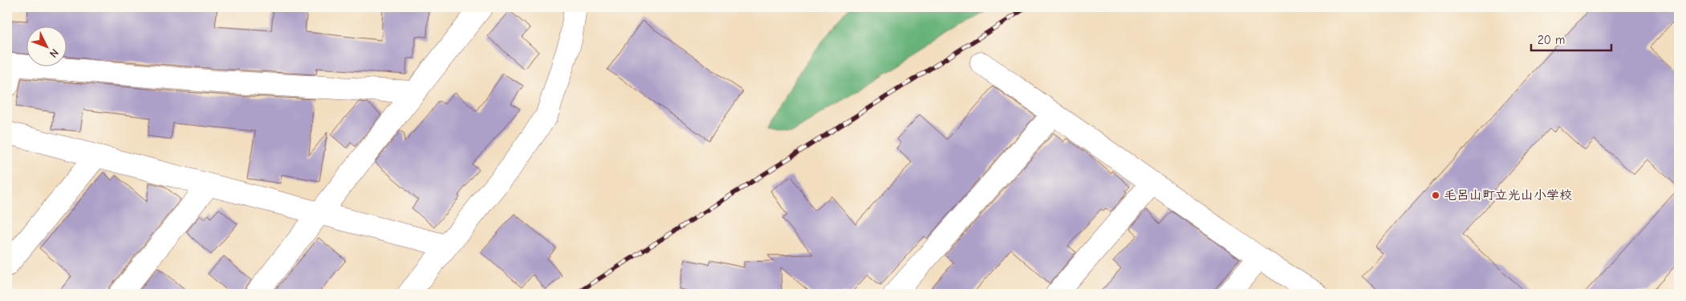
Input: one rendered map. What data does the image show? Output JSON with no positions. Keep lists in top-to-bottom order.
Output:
{
  "places": ["毛呂山町立光山小学校"],
  "scale_bar": "20 m",
  "north": "bottom right"
}
